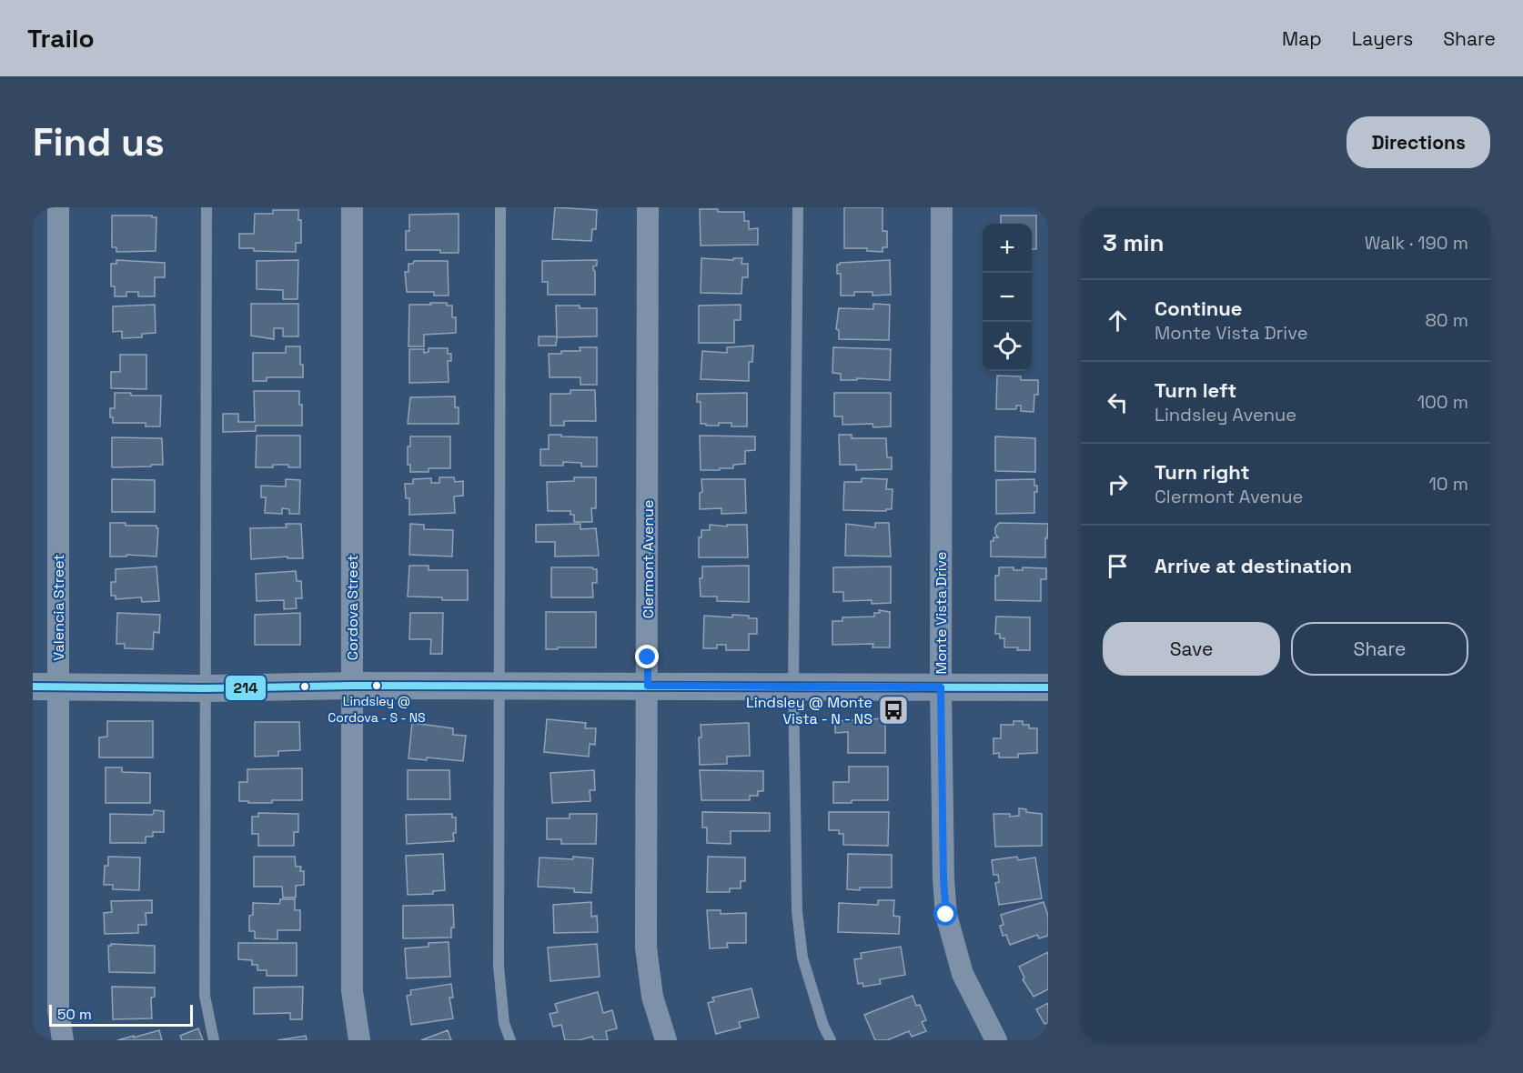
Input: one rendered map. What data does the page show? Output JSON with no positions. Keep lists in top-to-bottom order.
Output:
{
  "streets": {
    "street": [
      "Clermont Avenue",
      "Valencia Street",
      "Cordova Street",
      "Monte Vista Drive"
    ]
  },
  "places": {
    "other": ["Lindsley @ Cordova - S - NS"],
    "bus stop": ["Lindsley @ Monte Vista - N - NS"]
  },
  "lines": ["transit line 214"],
  "scale_bar": "50 m",
  "page": {
    "header": "Trailo",
    "nav": ["Map", "Layers", "Share"],
    "buttons": [
      "Directions",
      ["Save", "Share"]
    ],
    "title": "Find us",
    "heading": ["3 min", "Walk · 190 m"],
    "map_buttons": ["+", "−"],
    "list": [
      ["Continue", "Monte Vista Drive", "80 m"],
      ["Turn left", "Lindsley Avenue", "100 m"],
      ["Turn right", "Clermont Avenue", "10 m"],
      "Arrive at destination"
    ],
    "scale": "50 m"
  }
}
